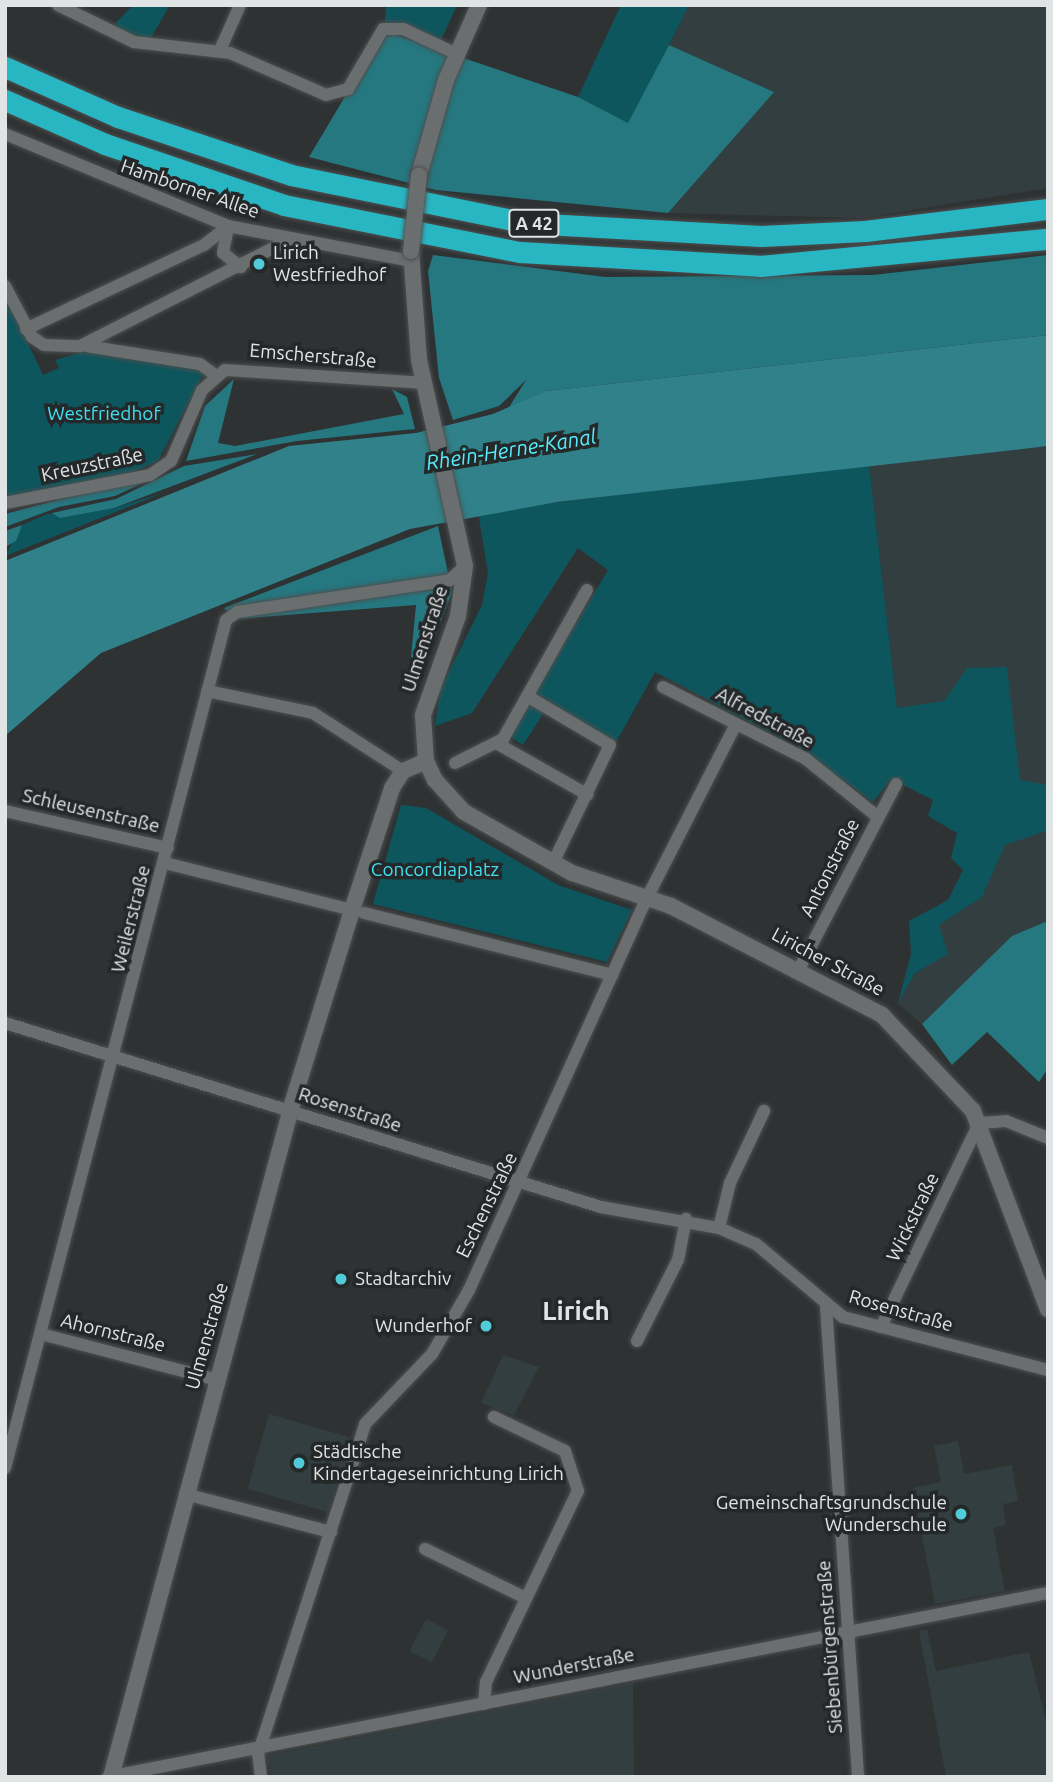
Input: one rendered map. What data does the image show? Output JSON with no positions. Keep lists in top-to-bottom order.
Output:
{
  "streets": {
    "highway": ["A 42"],
    "street": [
      "Hamborner Allee",
      "Emscherstraße",
      "Kreuzstraße",
      "Ulmenstraße",
      "Alfredstraße",
      "Schleusenstraße",
      "Antonstraße",
      "Weilerstraße",
      "Liricher Straße",
      "Rosenstraße",
      "Eschenstraße",
      "Wickstraße",
      "Ahornstraße",
      "Siebenbürgenstraße",
      "Wunderstraße"
    ]
  },
  "crossings": [
    ["Hamborner Allee", "Ulmenstraße"],
    ["Emscherstraße", "Kreuzstraße"],
    ["Emscherstraße", "Ulmenstraße"],
    ["Ulmenstraße", "Weilerstraße"],
    ["Ulmenstraße", "Liricher Straße"],
    ["Ulmenstraße", "Rosenstraße"],
    ["Ulmenstraße", "Ahornstraße"],
    ["Ulmenstraße", "Wunderstraße"],
    ["Alfredstraße", "Antonstraße"],
    ["Alfredstraße", "Eschenstraße"],
    ["Schleusenstraße", "Weilerstraße"],
    ["Antonstraße", "Liricher Straße"],
    ["Weilerstraße", "Rosenstraße"],
    ["Weilerstraße", "Ahornstraße"],
    ["Liricher Straße", "Eschenstraße"],
    ["Liricher Straße", "Wickstraße"],
    ["Rosenstraße", "Eschenstraße"],
    ["Rosenstraße", "Wickstraße"],
    ["Rosenstraße", "Siebenbürgenstraße"],
    ["Eschenstraße", "Wunderstraße"],
    ["Siebenbürgenstraße", "Wunderstraße"]
  ],
  "districts": ["Lirich"],
  "water": ["Rhein-Herne-Kanal"],
  "parks": ["Westfriedhof", "Concordiaplatz"],
  "places": [
    "Lirich Westfriedhof",
    "Stadtarchiv",
    "Wunderhof",
    "Städtische Kindertageseinrichtung Lirich",
    "Gemeinschaftsgrundschule Wunderschule"
  ]
}
